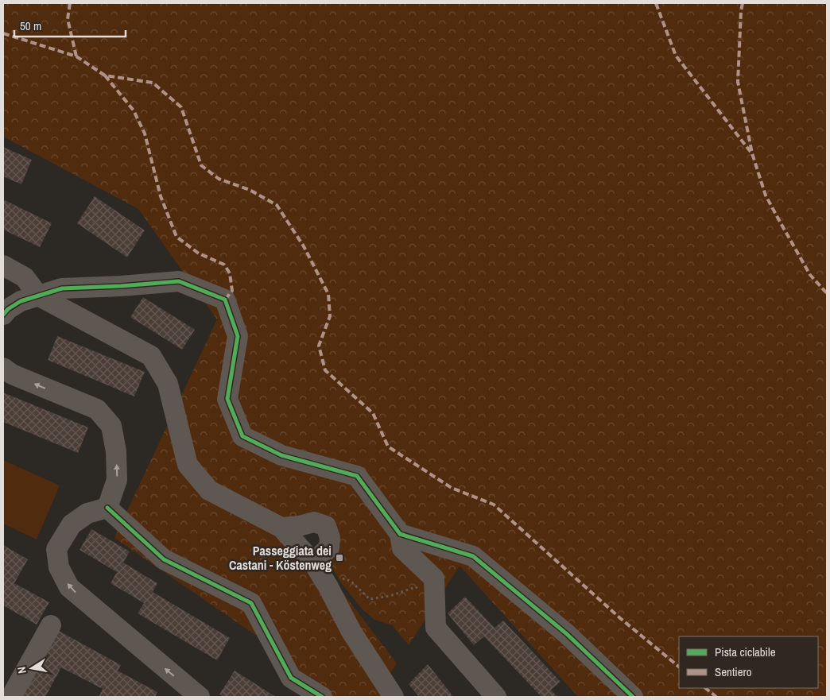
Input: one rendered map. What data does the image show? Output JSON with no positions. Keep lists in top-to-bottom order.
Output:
{
  "places": {
    "transit": ["Passeggiata dei Castani - Köstenweg"]
  },
  "legend": ["Pista ciclabile", "Sentiero"],
  "scale_bar": "50 m",
  "north": "left"
}
